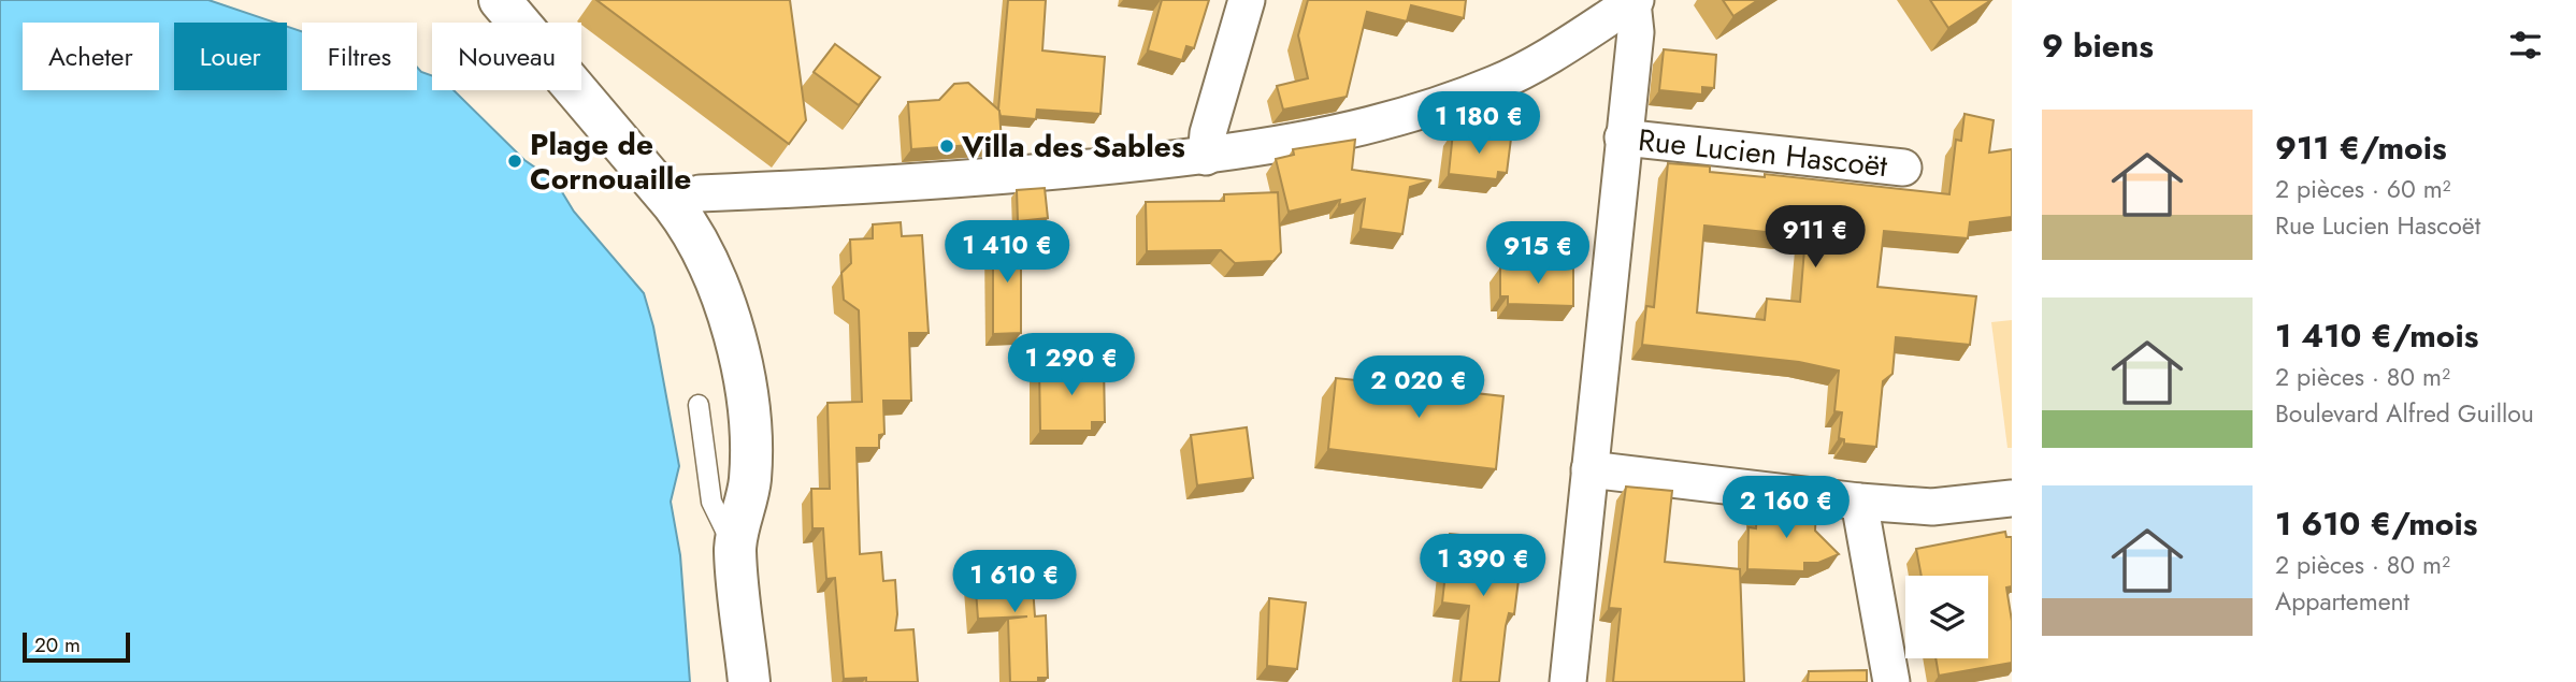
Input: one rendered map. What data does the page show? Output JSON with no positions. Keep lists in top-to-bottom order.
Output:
{
  "streets": {
    "street": ["Rue Lucien Hascoët"]
  },
  "places": ["Villa des Sables", "Plage de Cornouaille"],
  "scale_bar": "20 m",
  "page": {
    "heading": "9 biens",
    "chip": [
      "Acheter",
      "Louer",
      "Filtres",
      "Nouveau"
    ],
    "list": [
      {
        "name": "911 €/mois",
        "note": "2 pièces · 60 m² · Rue Lucien Hascoët"
      },
      {
        "name": "1 410 €/mois",
        "note": "2 pièces · 80 m² · Boulevard Alfred Guillou"
      },
      {
        "name": "1 610 €/mois",
        "note": "2 pièces · 80 m² · Appartement"
      }
    ],
    "price": [
      "1 180 €",
      "911 €",
      "1 410 €",
      "915 €",
      "1 290 €",
      "2 020 €",
      "2 160 €",
      "1 390 €",
      "1 610 €"
    ],
    "scale": "20 m"
  }
}
